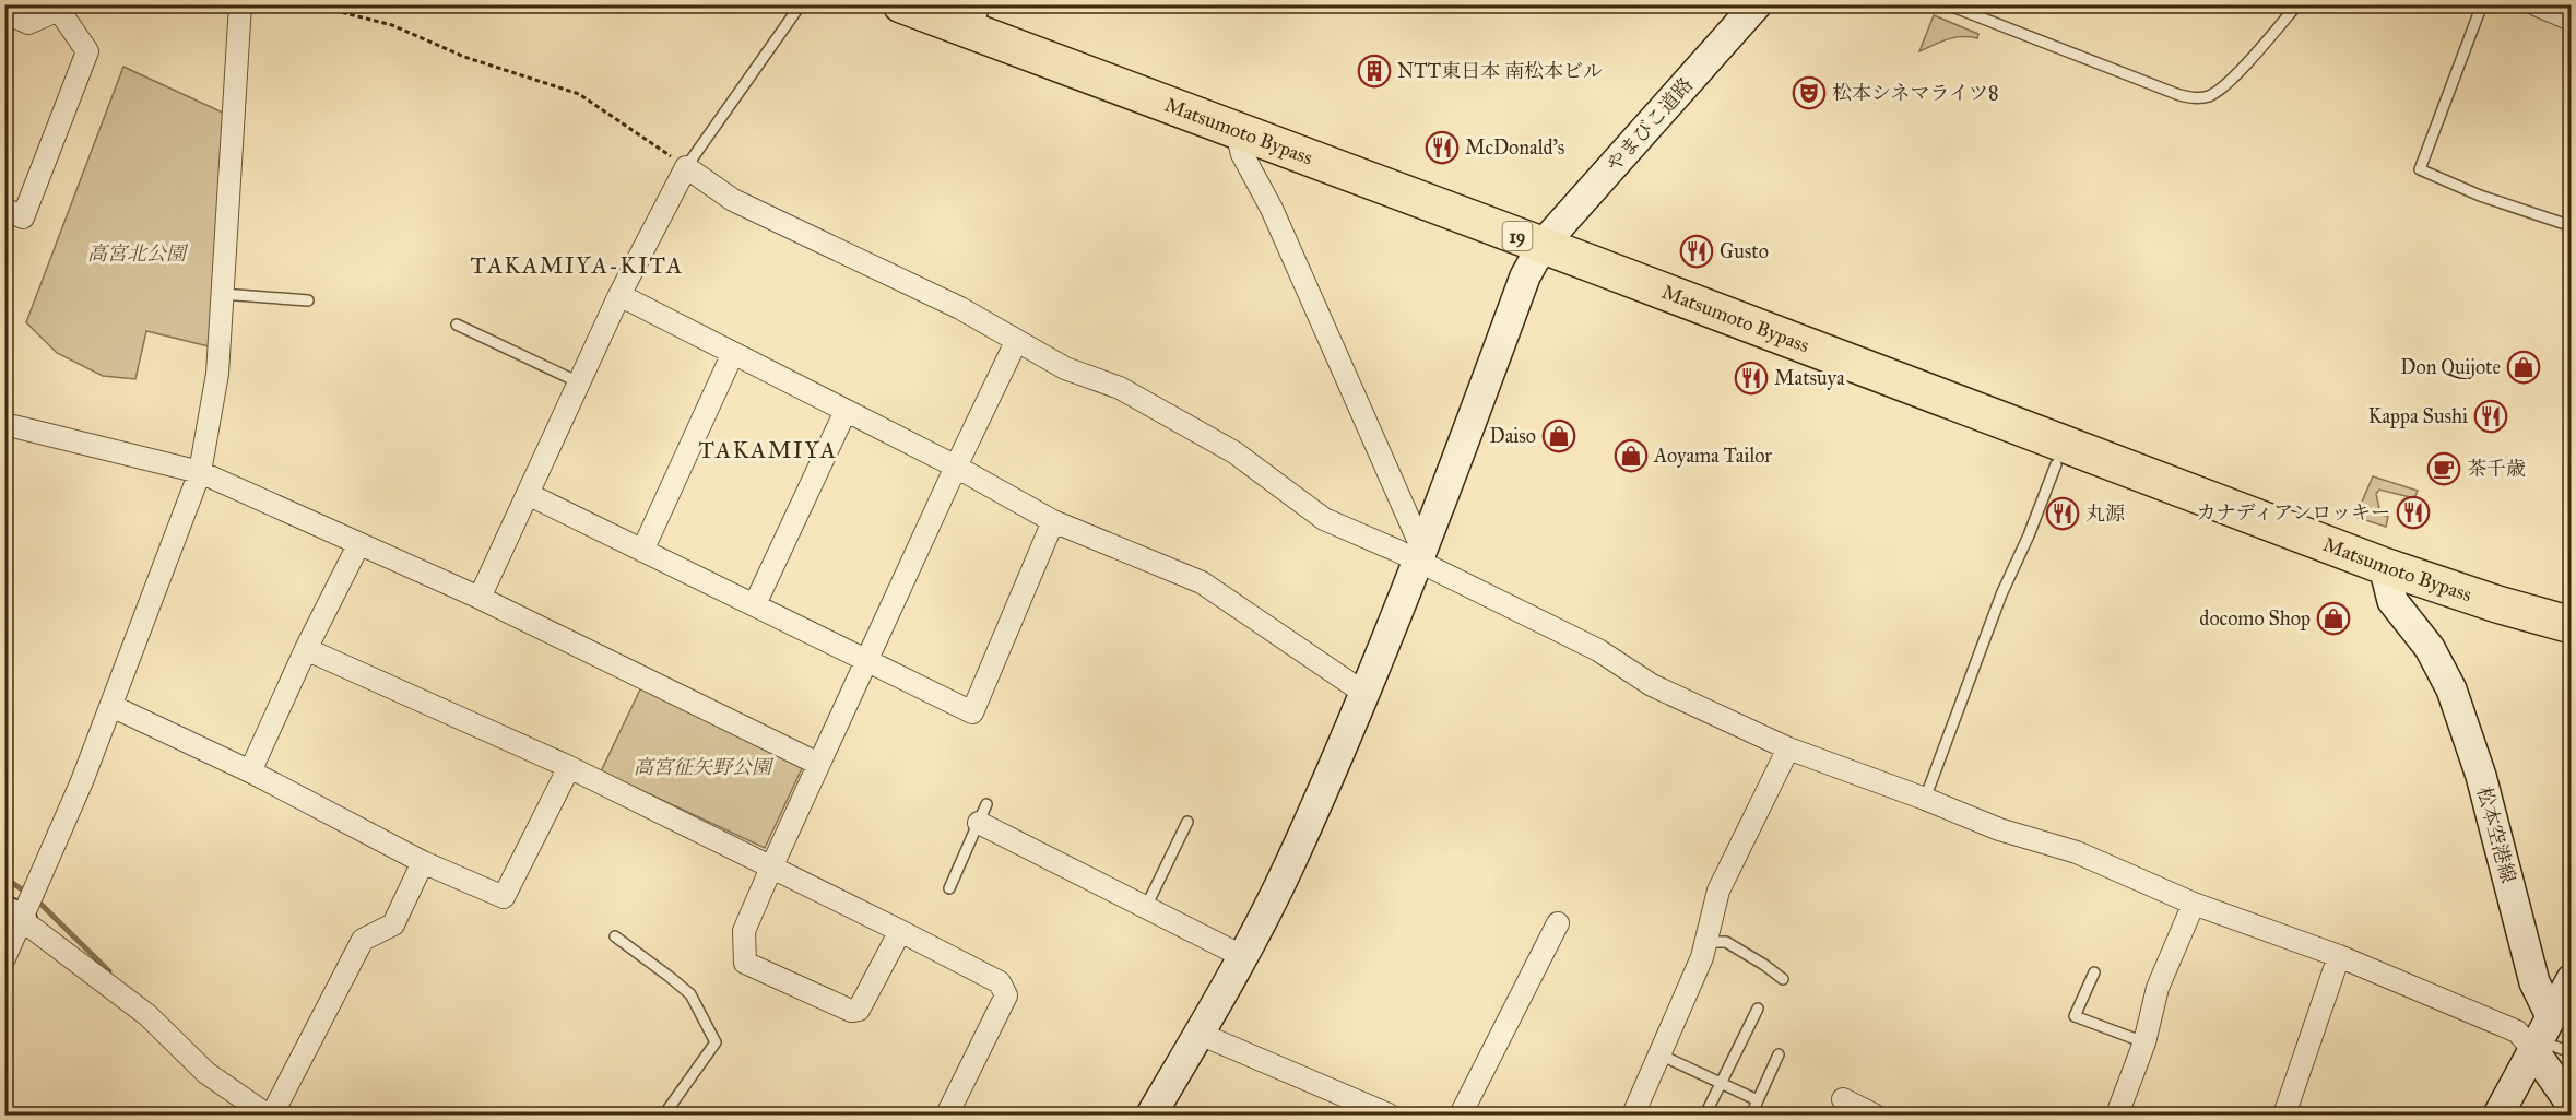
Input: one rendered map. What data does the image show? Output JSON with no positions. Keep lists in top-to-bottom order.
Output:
{
  "streets": {
    "highway": ["Matsumoto Bypass", "19"],
    "street": ["やまびこ道路", "松本空港線"]
  },
  "crossings": [
    ["やまびこ道路", "Matsumoto Bypass"],
    ["Matsumoto Bypass", "松本空港線"]
  ],
  "districts": ["TAKAMIYA-KITA", "TAKAMIYA"],
  "parks": ["高宮北公園", "高宮征矢野公園"],
  "places": {
    "building": ["NTT東日本 南松本ビル"],
    "theatre": ["松本シネマライツ8"],
    "restaurant": [
      "McDonald's",
      "Gusto",
      "Matsuya",
      "Kappa Sushi",
      "カナディアンロッキー",
      "丸源"
    ],
    "shop": [
      "Don Quijote",
      "Daiso",
      "Aoyama Tailor",
      "docomo Shop"
    ],
    "cafe": ["茶千歳"]
  }
}
